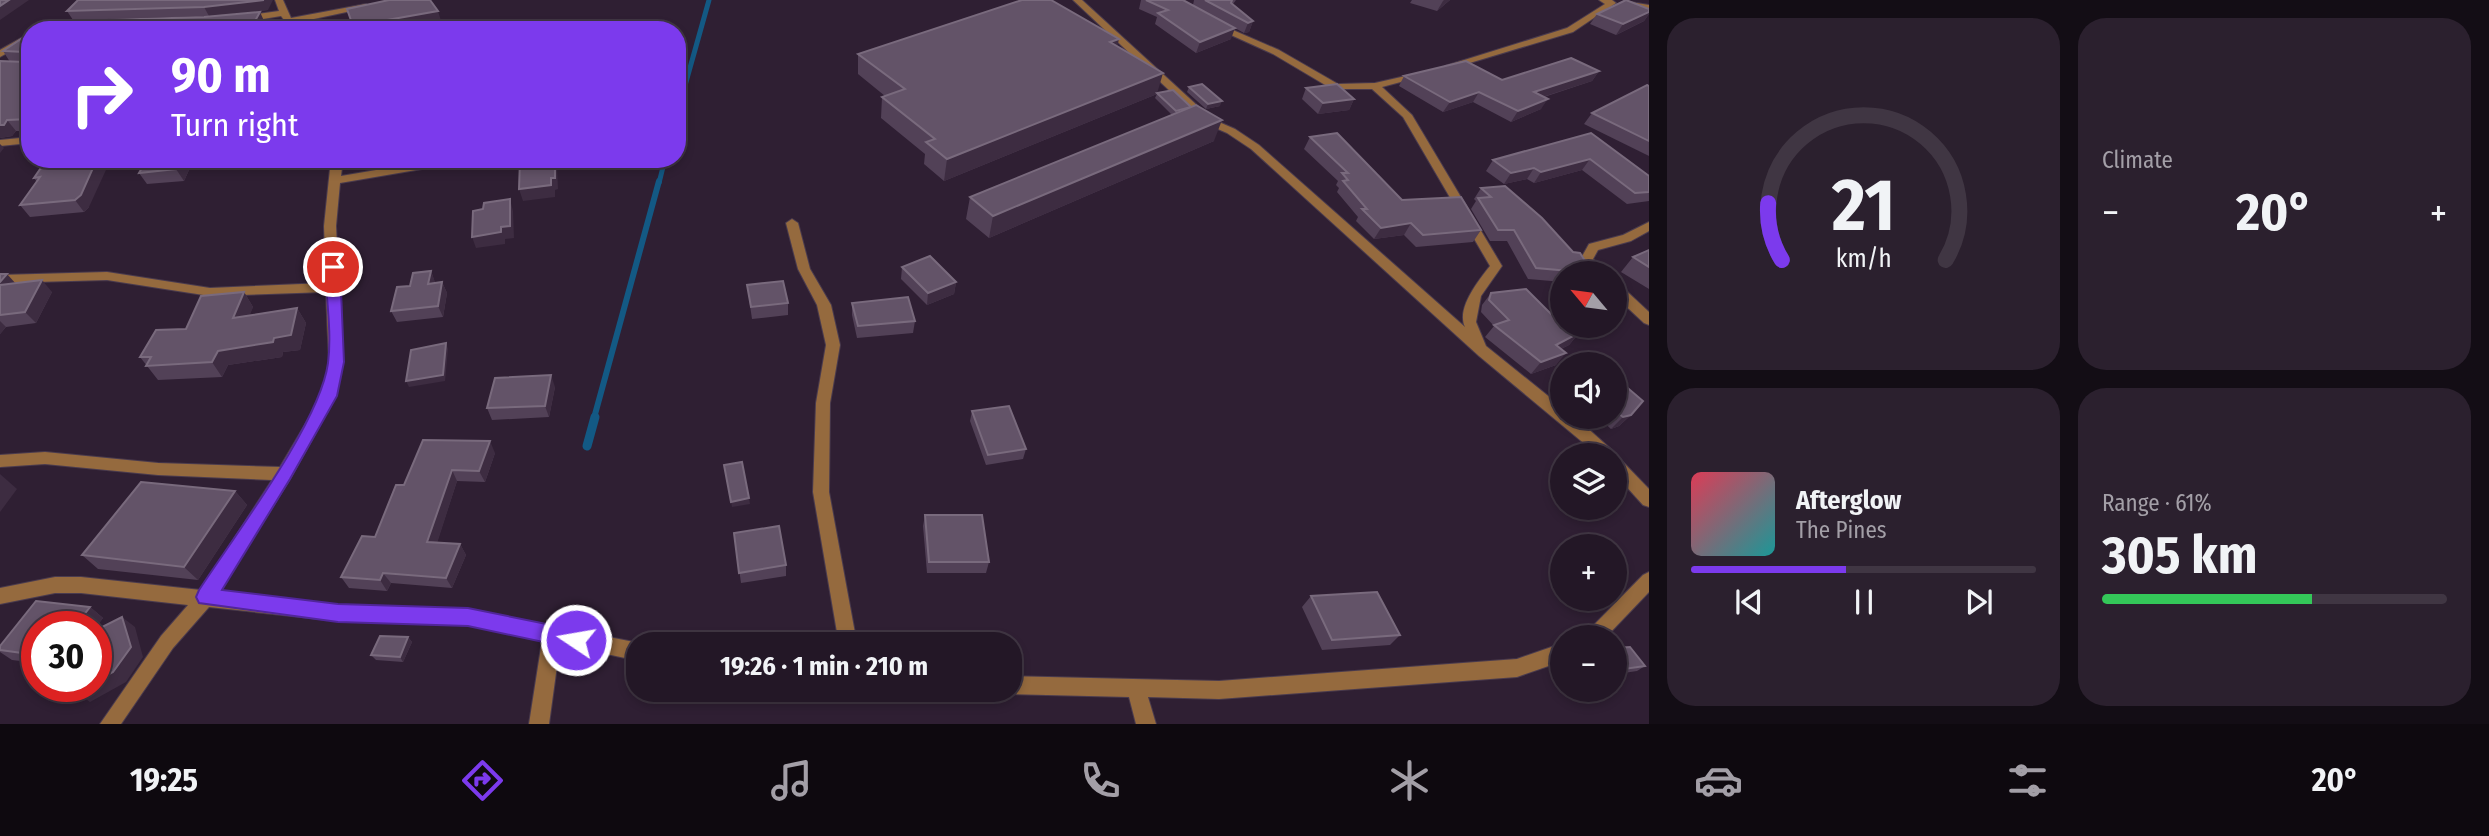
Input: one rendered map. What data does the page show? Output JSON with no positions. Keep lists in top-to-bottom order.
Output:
{
  "north": "top left",
  "page": {
    "tile": [
      "Climate",
      ["Range · 61%", "305 km"]
    ],
    "turn": ["90 m", "Turn right"],
    "heat": ["−", "20°", "+"],
    "map_buttons": ["+", "−"],
    "song": ["Afterglow", "The Pines"],
    "limit": "30",
    "trip": "19:26 · 1 min · 210 m",
    "tabs": ["19:25", "20°"],
    "gauge": ["21", "km/h"]
  }
}
